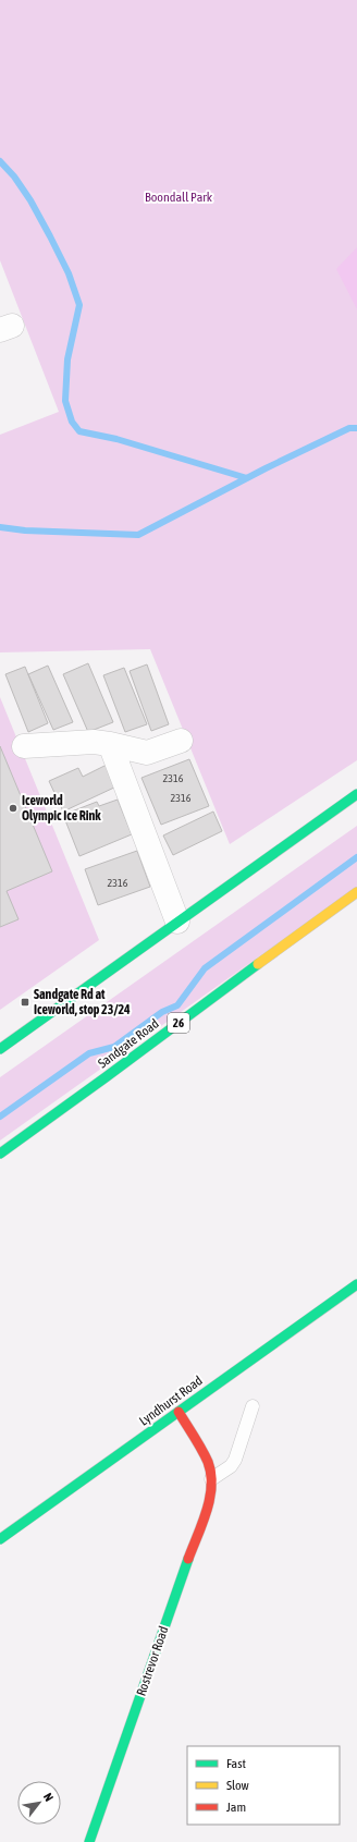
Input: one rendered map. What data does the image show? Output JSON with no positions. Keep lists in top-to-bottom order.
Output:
{
  "streets": {
    "main road": [
      "26",
      "Sandgate Road",
      "Lyndhurst Road",
      "Rostrevor Road"
    ]
  },
  "crossings": [
    ["Lyndhurst Road", "Rostrevor Road"]
  ],
  "parks": ["Boondall Park"],
  "places": {
    "other": ["Iceworld Olympic Ice Rink"],
    "transit": ["Sandgate Rd at Iceworld, stop 23/24"]
  },
  "house_numbers": ["2316", "2316", "2316"],
  "legend": ["Fast", "Slow", "Jam"],
  "north": "top right"
}
